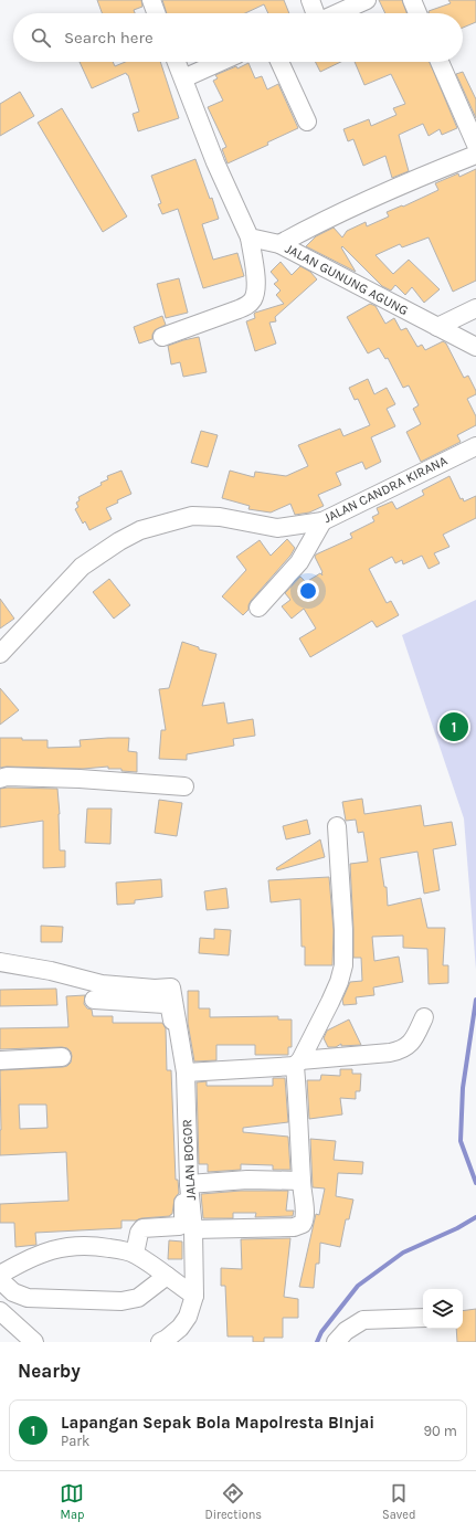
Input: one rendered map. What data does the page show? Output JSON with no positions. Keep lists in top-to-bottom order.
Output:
{
  "streets": {
    "street": ["JALAN GUNUNG AGUNG", "JALAN CANDRA KIRANA", "JALAN BOGOR"]
  },
  "page": {
    "search": "Search here",
    "pins": "1",
    "heading": "Nearby",
    "list": [
      {
        "mark": "1",
        "name": "Lapangan Sepak Bola Mapolresta BInjai",
        "note": "Park",
        "value": "90 m"
      }
    ],
    "nav": ["Map", "Directions", "Saved"]
  }
}
